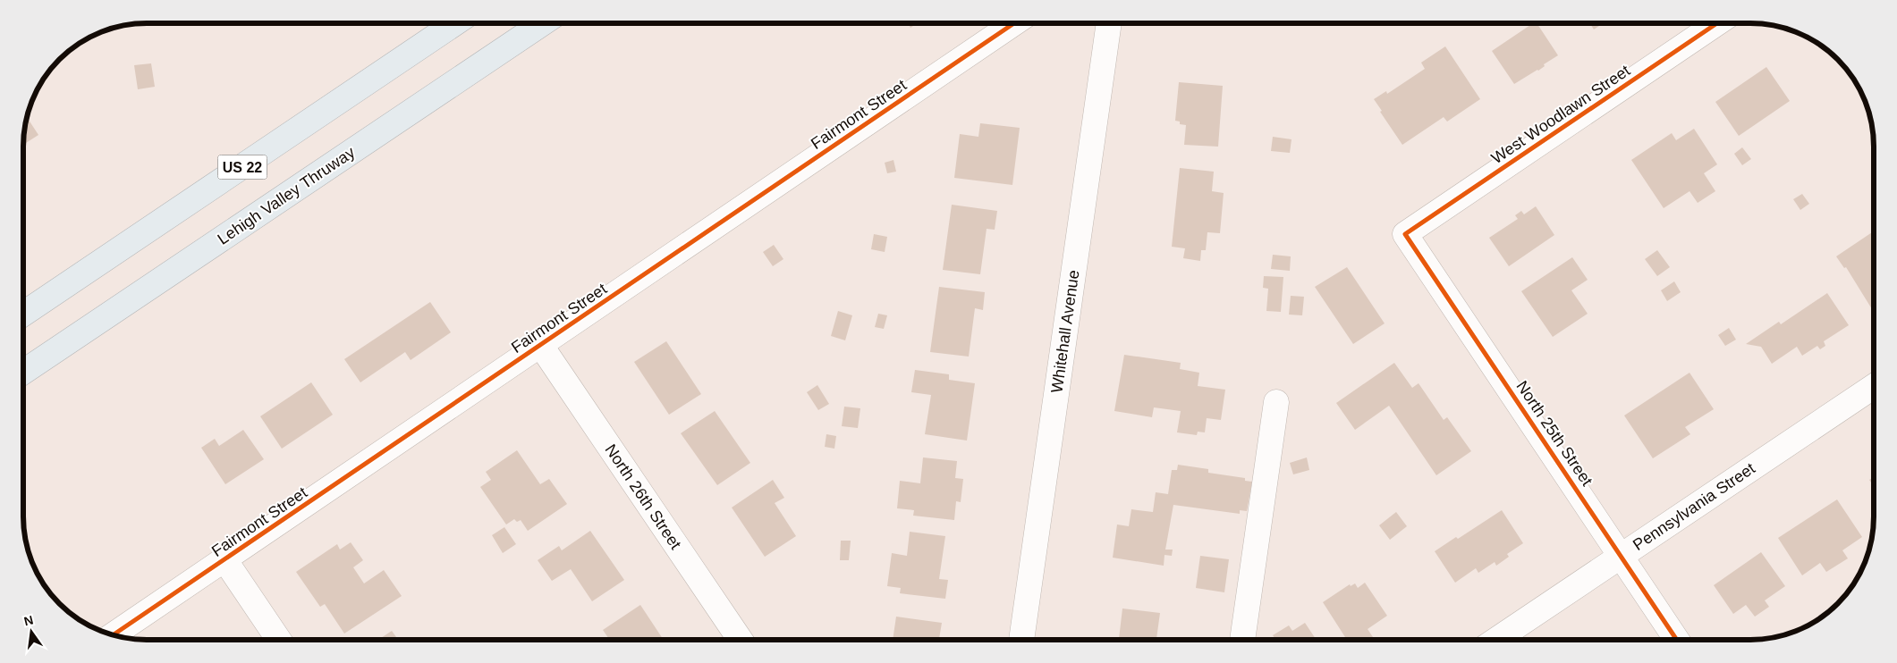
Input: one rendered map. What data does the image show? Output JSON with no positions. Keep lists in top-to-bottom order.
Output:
{
  "streets": {
    "highway": ["US 22", "Lehigh Valley Thruway"],
    "street": [
      "Fairmont Street",
      "West Woodlawn Street",
      "Whitehall Avenue",
      "North 25th Street",
      "North 26th Street",
      "Pennsylvania Street"
    ]
  },
  "crossings": [
    ["Fairmont Street", "North 26th Street"],
    ["West Woodlawn Street", "North 25th Street"],
    ["North 25th Street", "Pennsylvania Street"]
  ],
  "north": "top"
}
